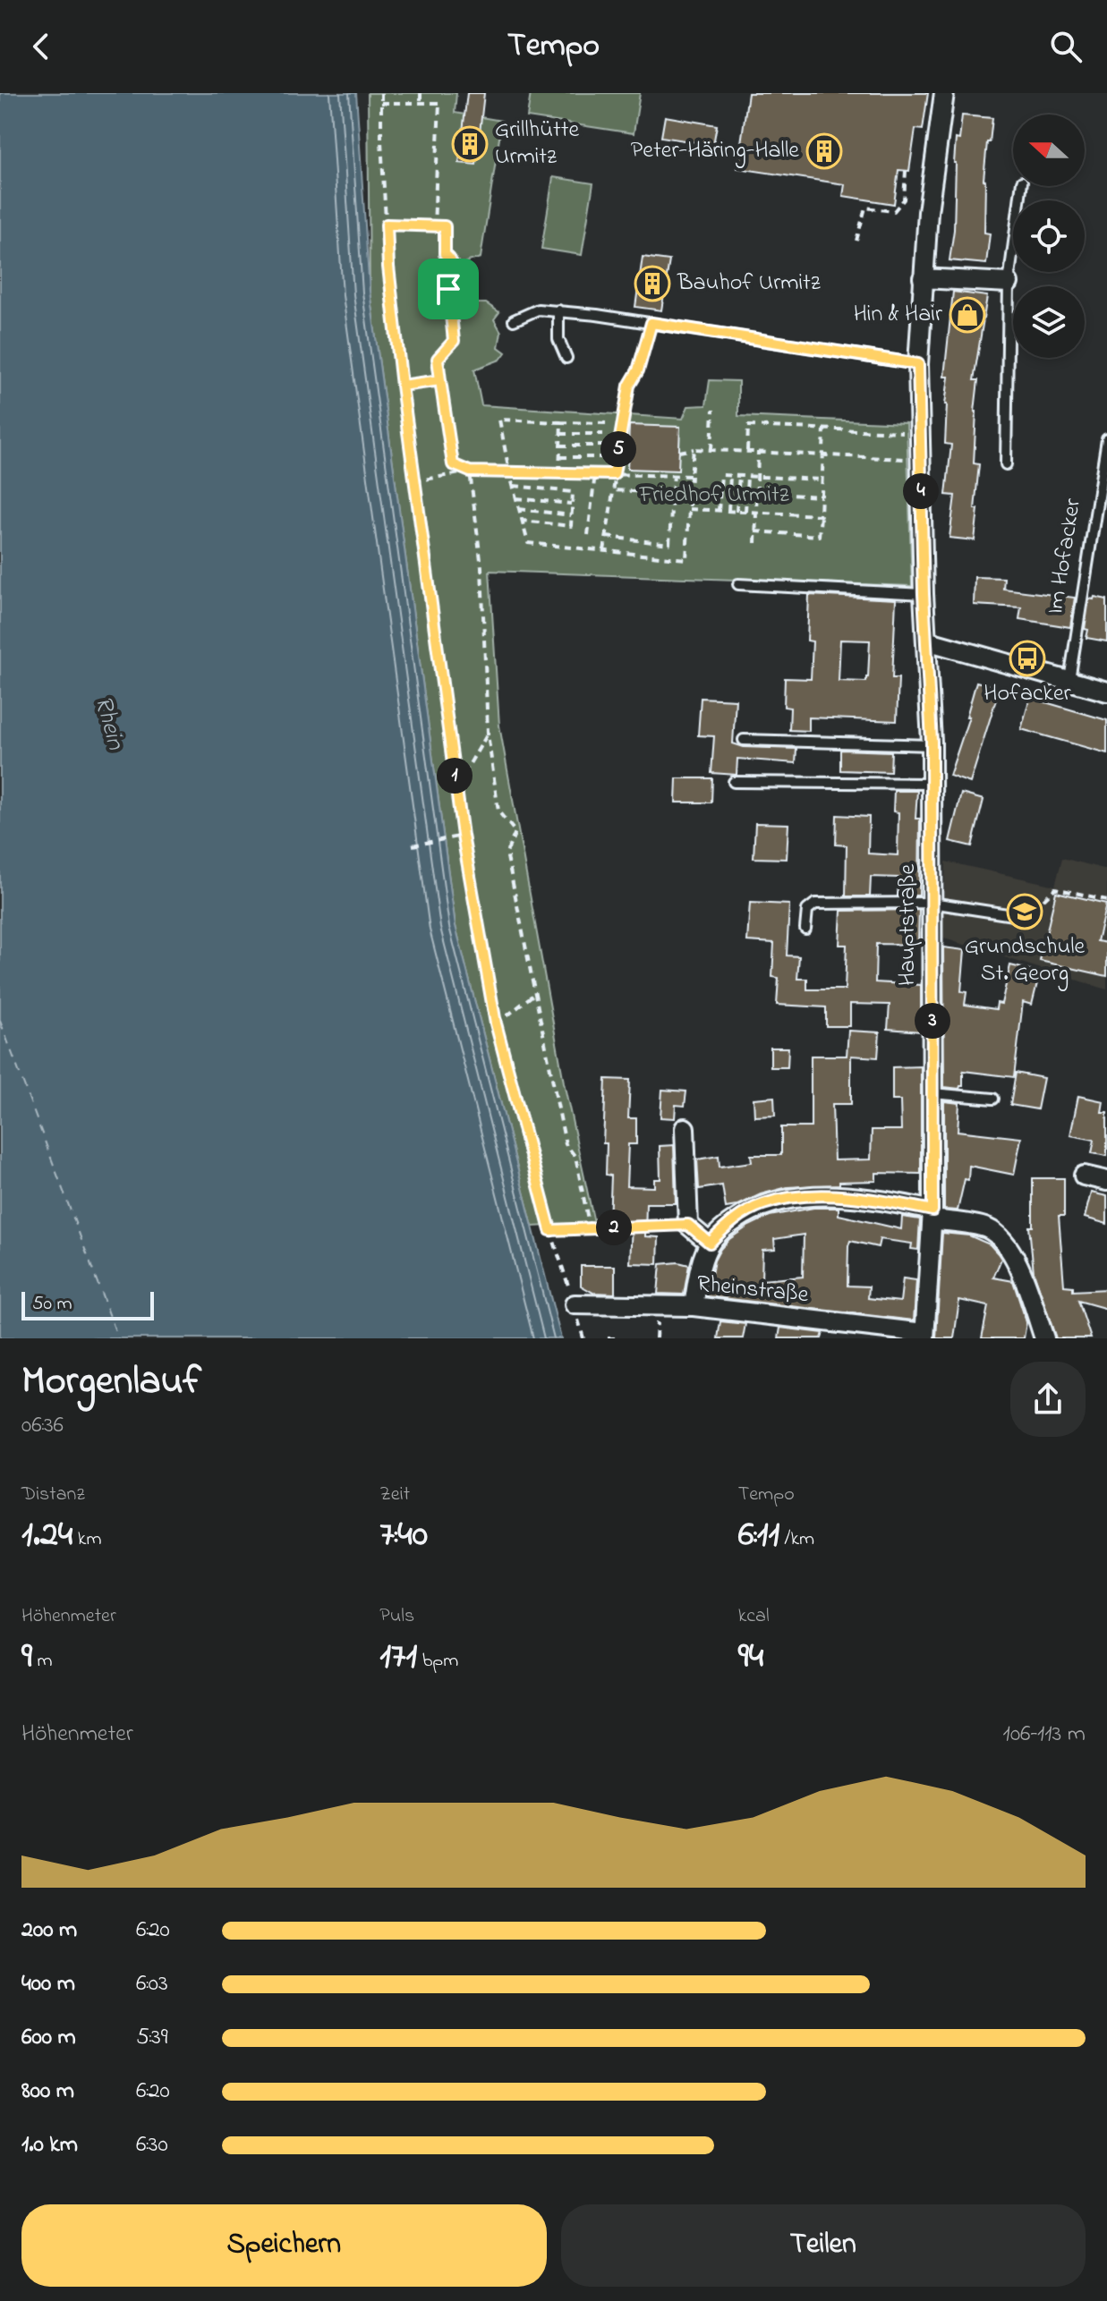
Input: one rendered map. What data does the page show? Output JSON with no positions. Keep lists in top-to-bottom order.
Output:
{
  "streets": {
    "street": ["Hauptstraße", "Rheinstraße"],
    "lane": ["Im Hofacker"]
  },
  "crossings": [
    ["Hauptstraße", "Rheinstraße"]
  ],
  "water": ["Rhein"],
  "parks": ["Friedhof Urmitz"],
  "places": {
    "building": ["Grillhütte Urmitz", "Peter-Häring-Halle", "Bauhof Urmitz"],
    "shop": ["Hin & Hair"],
    "bus stop": ["Hofacker"],
    "school or university": ["Grundschule St. Georg"]
  },
  "scale_bar": "50 m",
  "north": "left",
  "page": {
    "header": "Tempo",
    "pins": [
      "5",
      "4",
      "1",
      "3",
      "2"
    ],
    "scale": "50 m",
    "heading": ["Morgenlauf", "06:36"],
    "stats": [
      ["Distanz", "1.24 km"],
      ["Zeit", "7:40"],
      ["Tempo", "6:11 /km"],
      ["Höhenmeter", "9 m"],
      ["Puls", "171 bpm"],
      ["kcal", "94"]
    ],
    "chart": ["Höhenmeter", "106–113 m"],
    "list": [
      {
        "name": "200 m",
        "note": "6:20"
      },
      {
        "name": "400 m",
        "note": "6:03"
      },
      {
        "name": "600 m",
        "note": "5:39"
      },
      {
        "name": "800 m",
        "note": "6:20"
      },
      {
        "name": "1.0 km",
        "note": "6:30"
      }
    ],
    "buttons": ["Speichern", "Teilen"]
  }
}
